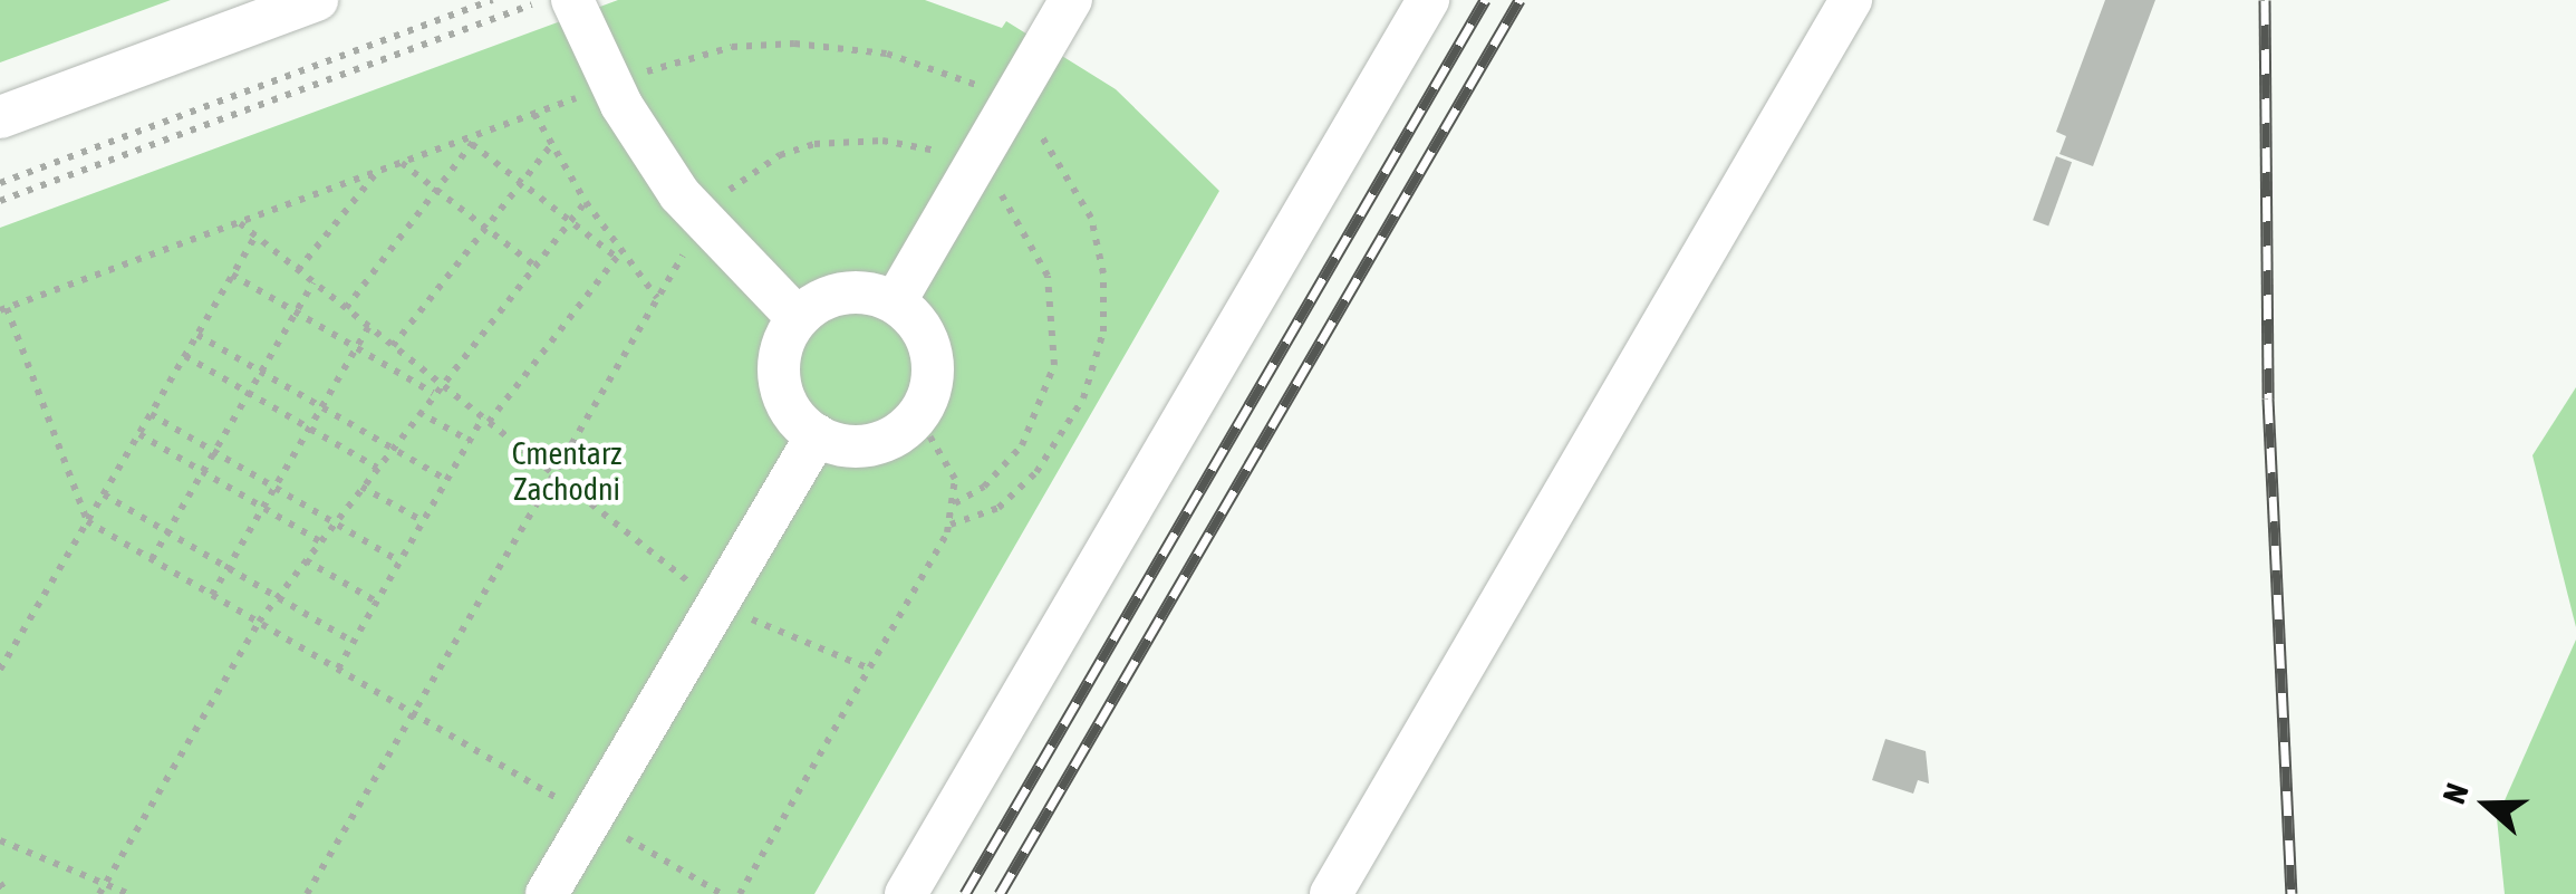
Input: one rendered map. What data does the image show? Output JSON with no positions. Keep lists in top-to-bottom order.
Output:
{
  "parks": ["Cmentarz Zachodni"],
  "north": "left"
}
